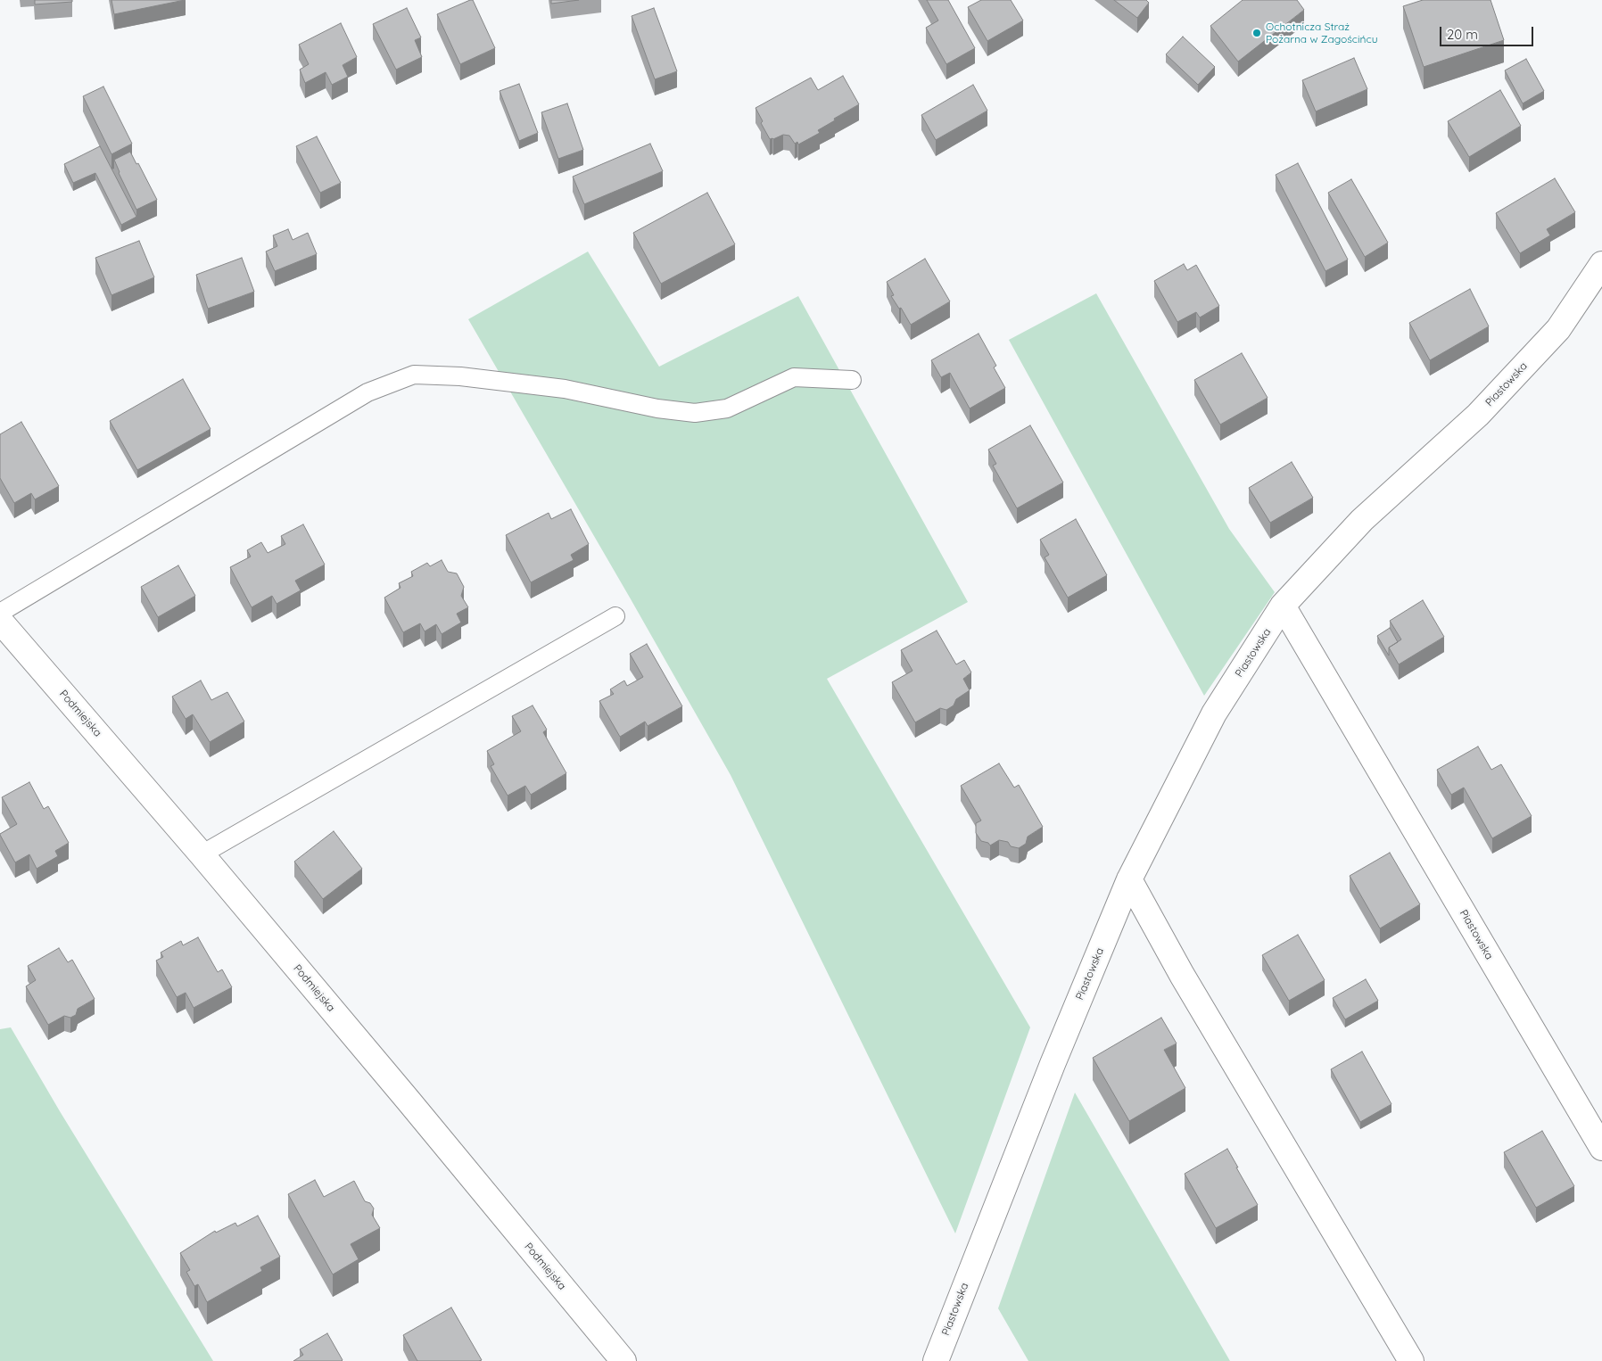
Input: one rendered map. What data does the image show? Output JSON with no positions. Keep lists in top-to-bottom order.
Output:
{
  "streets": {
    "street": ["Piastowska", "Podmiejska"]
  },
  "places": ["Ochotnicza Straż Pożarna w Zagościńcu"],
  "scale_bar": "20 m"
}
